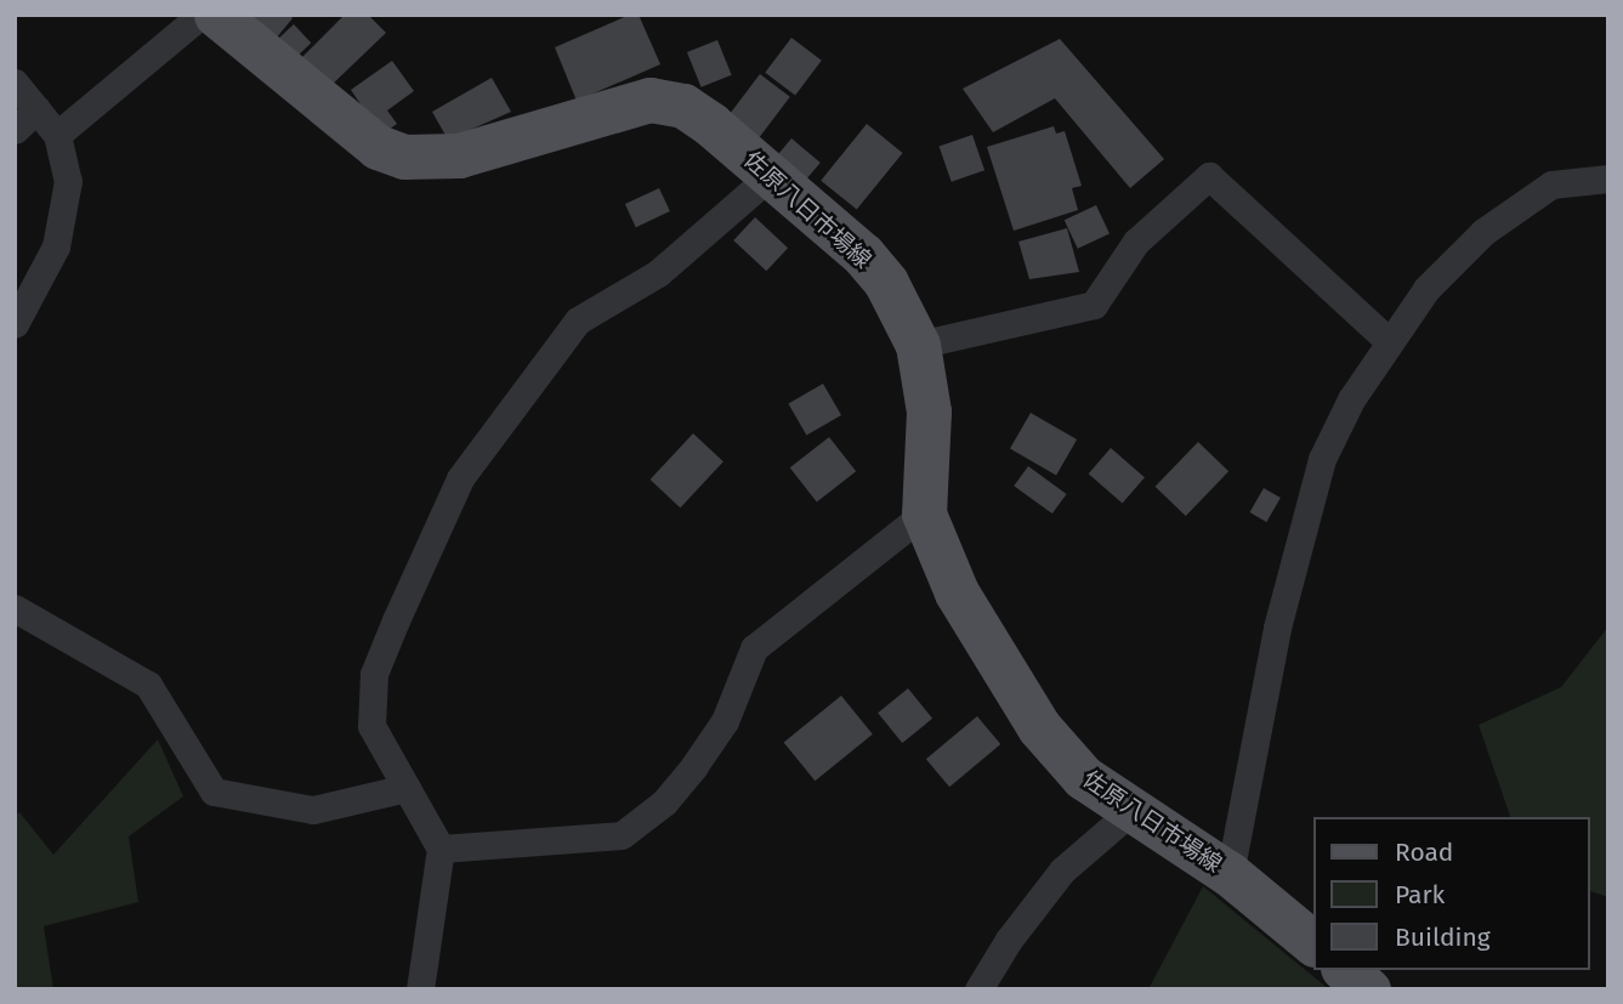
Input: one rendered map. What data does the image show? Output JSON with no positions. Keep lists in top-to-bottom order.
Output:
{
  "streets": {
    "main road": ["佐原八日市場線"]
  },
  "legend": ["Road", "Park", "Building"]
}
